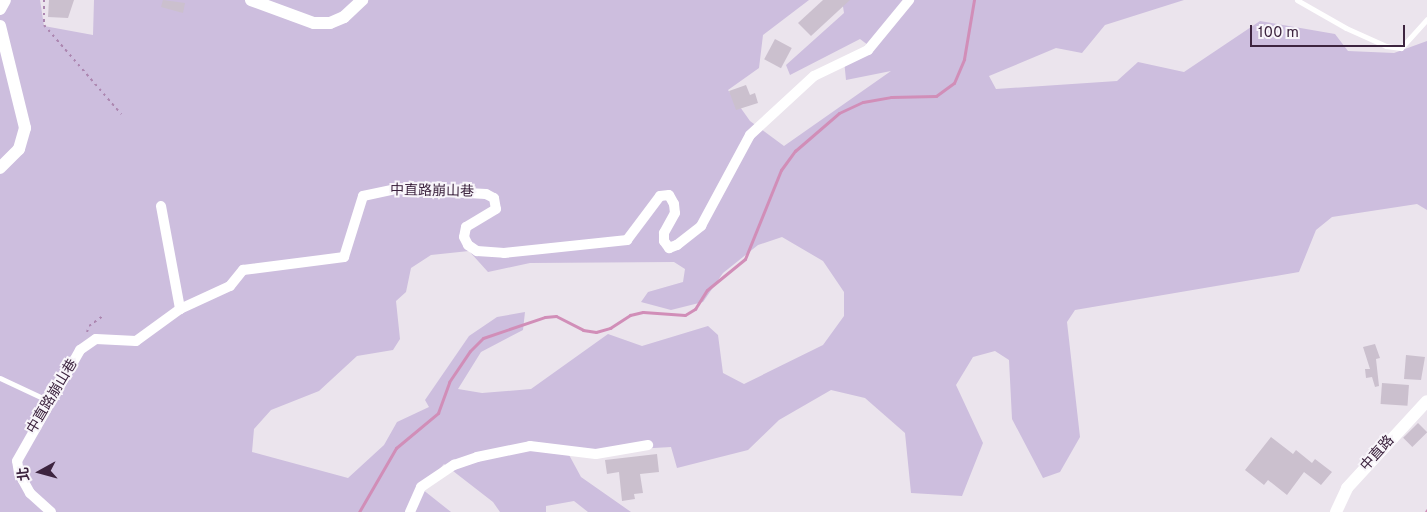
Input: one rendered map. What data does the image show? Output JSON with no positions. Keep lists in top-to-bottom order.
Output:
{
  "streets": {
    "street": ["中直路崩山巷", "中直路"]
  },
  "scale_bar": "100 m",
  "north": "left"
}
